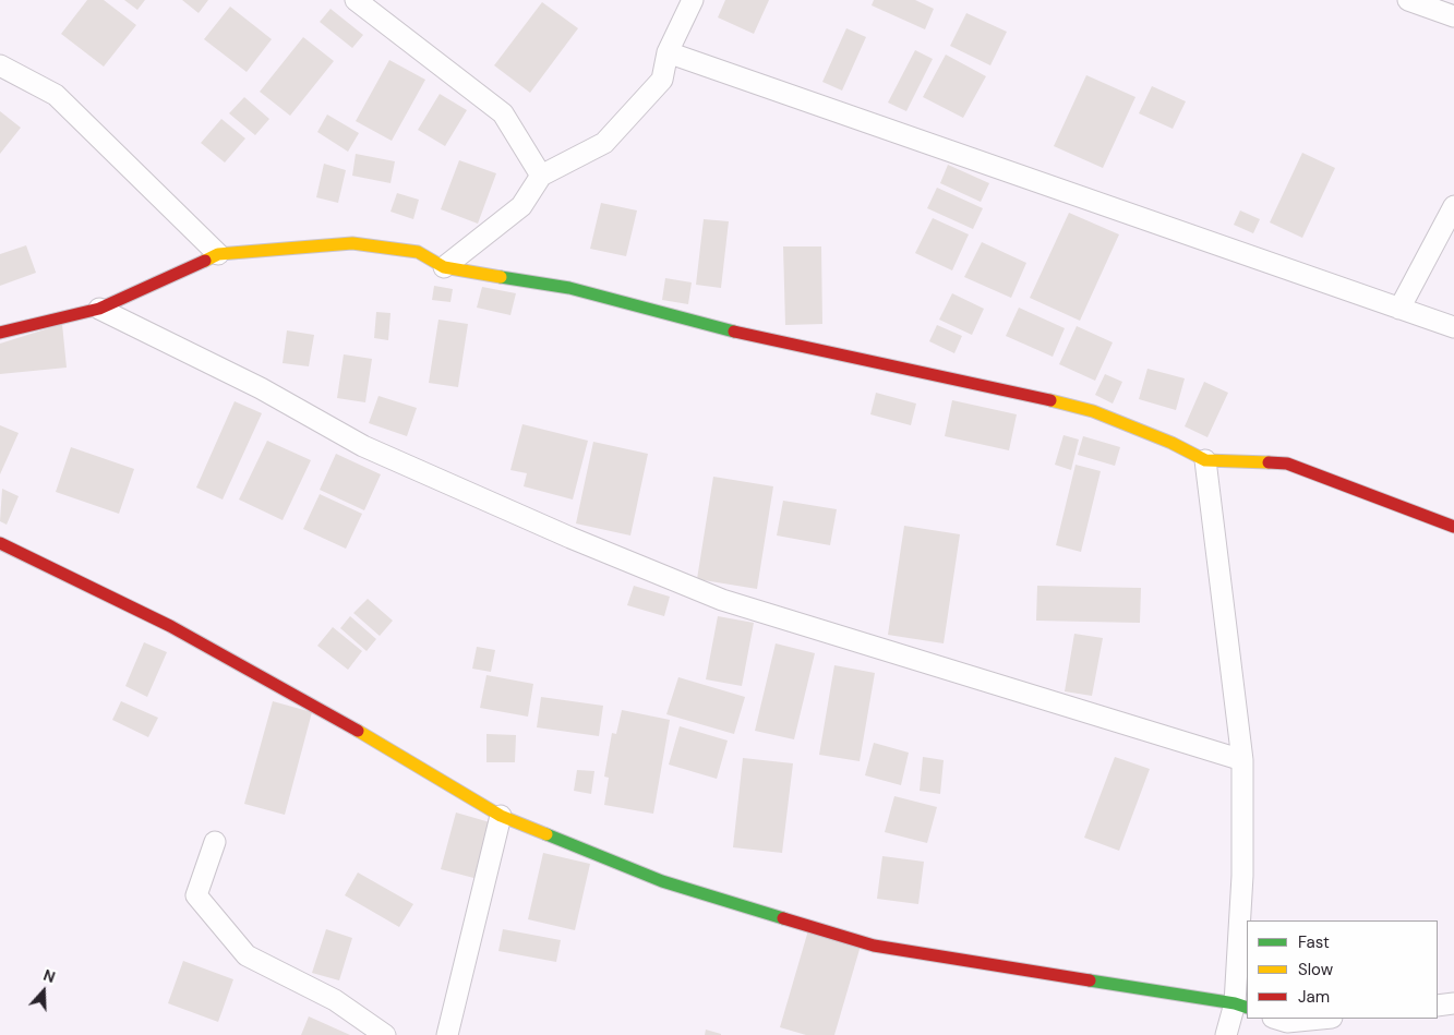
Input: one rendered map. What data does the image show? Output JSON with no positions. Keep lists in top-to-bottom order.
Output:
{
  "legend": ["Fast", "Slow", "Jam"],
  "north": "top"
}
